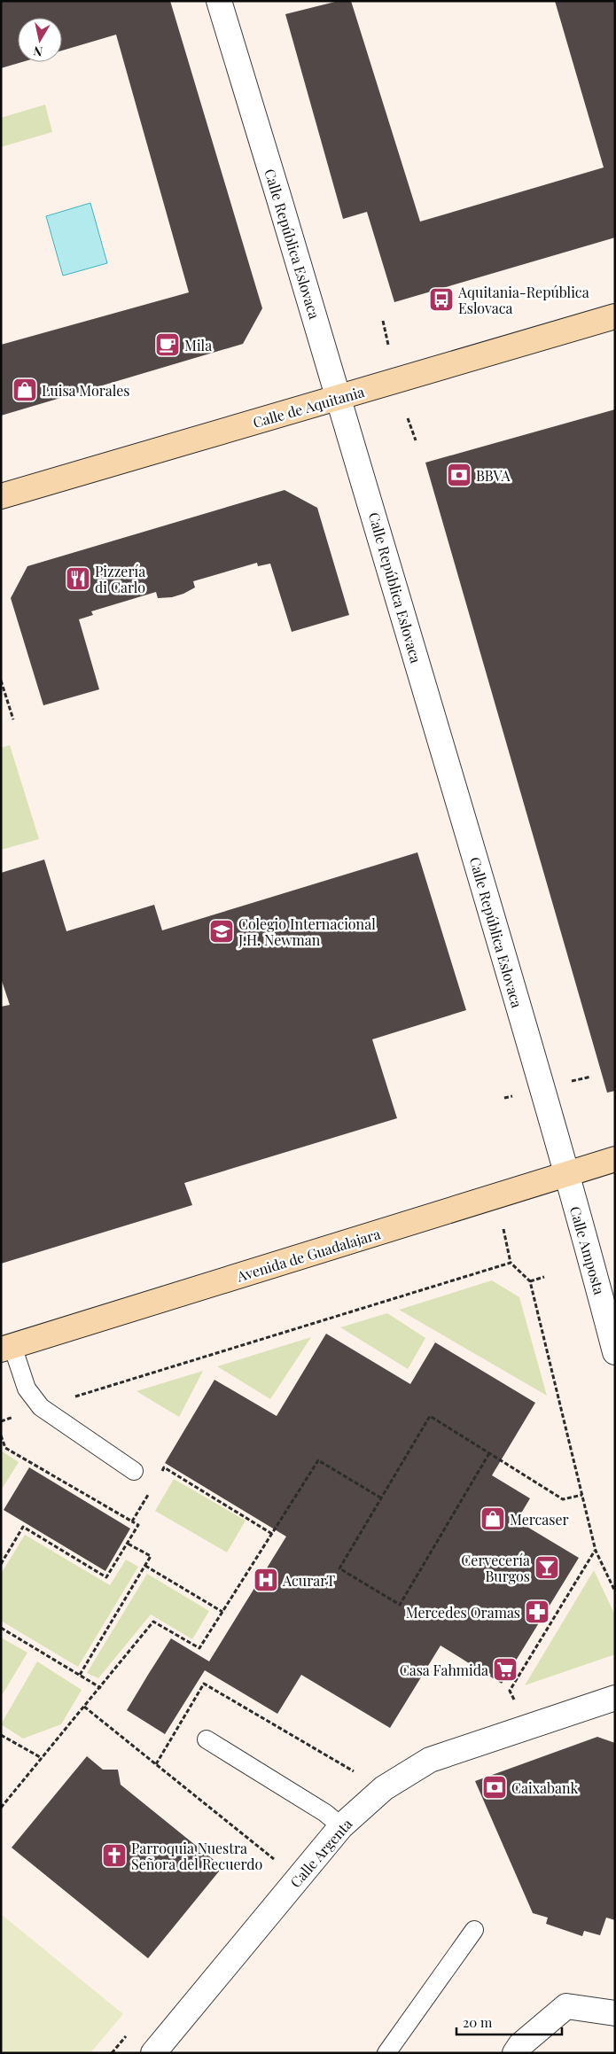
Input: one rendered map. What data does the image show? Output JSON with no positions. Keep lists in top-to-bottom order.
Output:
{
  "streets": {
    "street": [
      "Calle República Eslovaca",
      "Calle de Aquitania",
      "Calle Amposta",
      "Avenida de Guadalajara",
      "Calle Argenta"
    ]
  },
  "crossings": [
    ["Calle República Eslovaca", "Calle de Aquitania"],
    ["Calle República Eslovaca", "Calle Amposta"],
    ["Calle República Eslovaca", "Avenida de Guadalajara"],
    ["Calle Amposta", "Avenida de Guadalajara"]
  ],
  "places": {
    "bus stop": ["Aquitania-República Eslovaca"],
    "cafe": ["Mila"],
    "shop": ["Luisa Morales", "Mercaser"],
    "bank": ["BBVA", "Caixabank"],
    "restaurant": ["Pizzería di Carlo"],
    "school or university": ["Colegio Internacional J.H. Newman"],
    "bar": ["Cervecería Burgos"],
    "hospital": ["AcurarT"],
    "pharmacy": ["Mercedes Oramas"],
    "supermarket": ["Casa Fahmida"],
    "church": ["Parroquia Nuestra Señora del Recuerdo"]
  },
  "scale_bar": "20 m",
  "north": "bottom"
}
